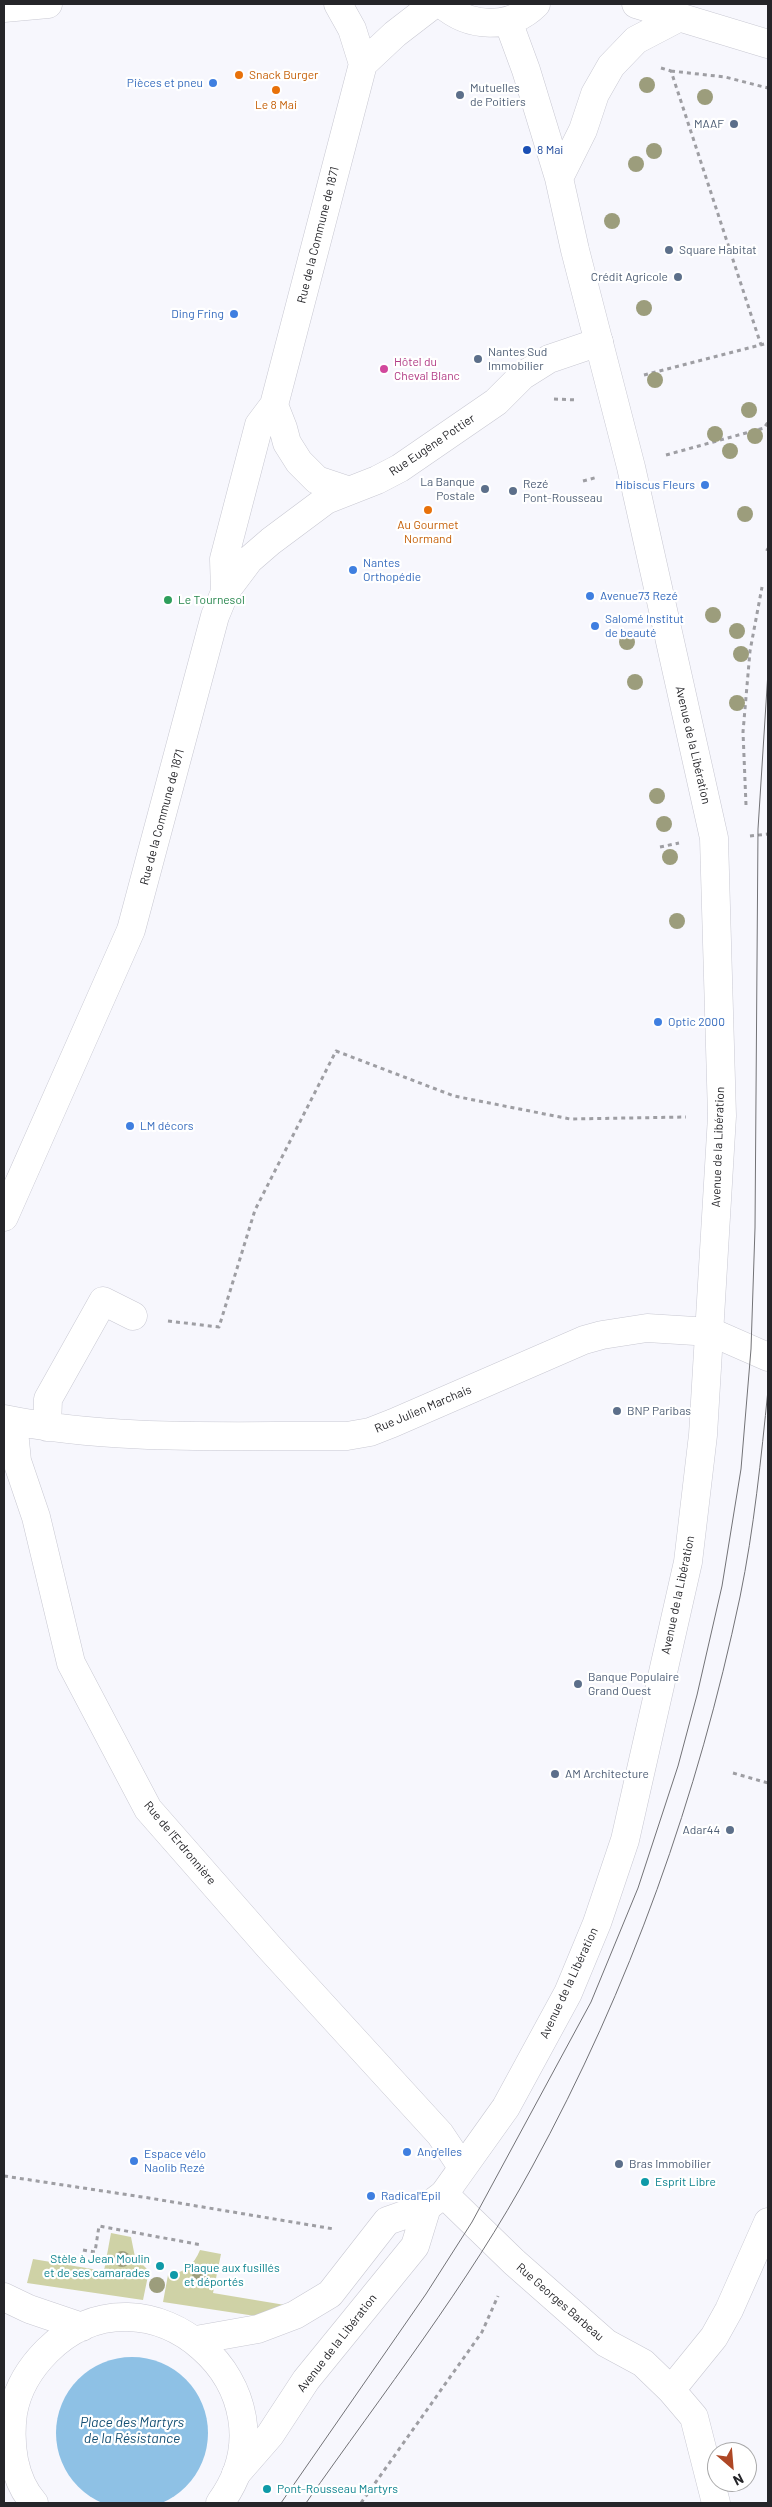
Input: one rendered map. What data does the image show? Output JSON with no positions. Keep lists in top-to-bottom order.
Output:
{
  "streets": {
    "street": [
      "Rue de la Commune de 1871",
      "Rue Eugène Pottier",
      "Avenue de la Libération",
      "Rue Julien Marchais",
      "Rue de l'Erdronnière",
      "Rue Georges Barbeau"
    ]
  },
  "crossings": [
    ["Rue de la Commune de 1871", "Rue Eugène Pottier"],
    ["Rue Eugène Pottier", "Avenue de la Libération"],
    ["Avenue de la Libération", "Rue Julien Marchais"],
    ["Avenue de la Libération", "Rue de l'Erdronnière"],
    ["Avenue de la Libération", "Rue Georges Barbeau"],
    ["Rue Julien Marchais", "Rue de l'Erdronnière"]
  ],
  "water": ["Place des Martyrs de la Résistance"],
  "places": [
    "Snack Burger",
    "Pièces et pneu",
    "Le 8 Mai",
    "Mutuelles de Poitiers",
    "MAAF",
    "8 Mai",
    "Square Habitat",
    "Crédit Agricole",
    "Ding Fring",
    "Nantes Sud Immobilier",
    "Hôtel du Cheval Blanc",
    "Hibiscus Fleurs",
    "La Banque Postale",
    "Rezé Pont-Rousseau",
    "Au Gourmet Normand",
    "Nantes Orthopédie",
    "Avenue73 Rezé",
    "Le Tournesol",
    "Salomé Institut de beauté",
    "Optic 2000",
    "LM décors",
    "BNP Paribas",
    "Banque Populaire Grand Ouest",
    "AM Architecture",
    "Adar44",
    "Ang'elles",
    "Espace vélo Naolib Rezé",
    "Bras Immobilier",
    "Esprit Libre",
    "Radical'Epil",
    "Stèle à Jean Moulin et de ses camarades",
    "Plaque aux fusillés et déportés",
    "Pont-Rousseau Martyrs"
  ],
  "north": "bottom right"
}
